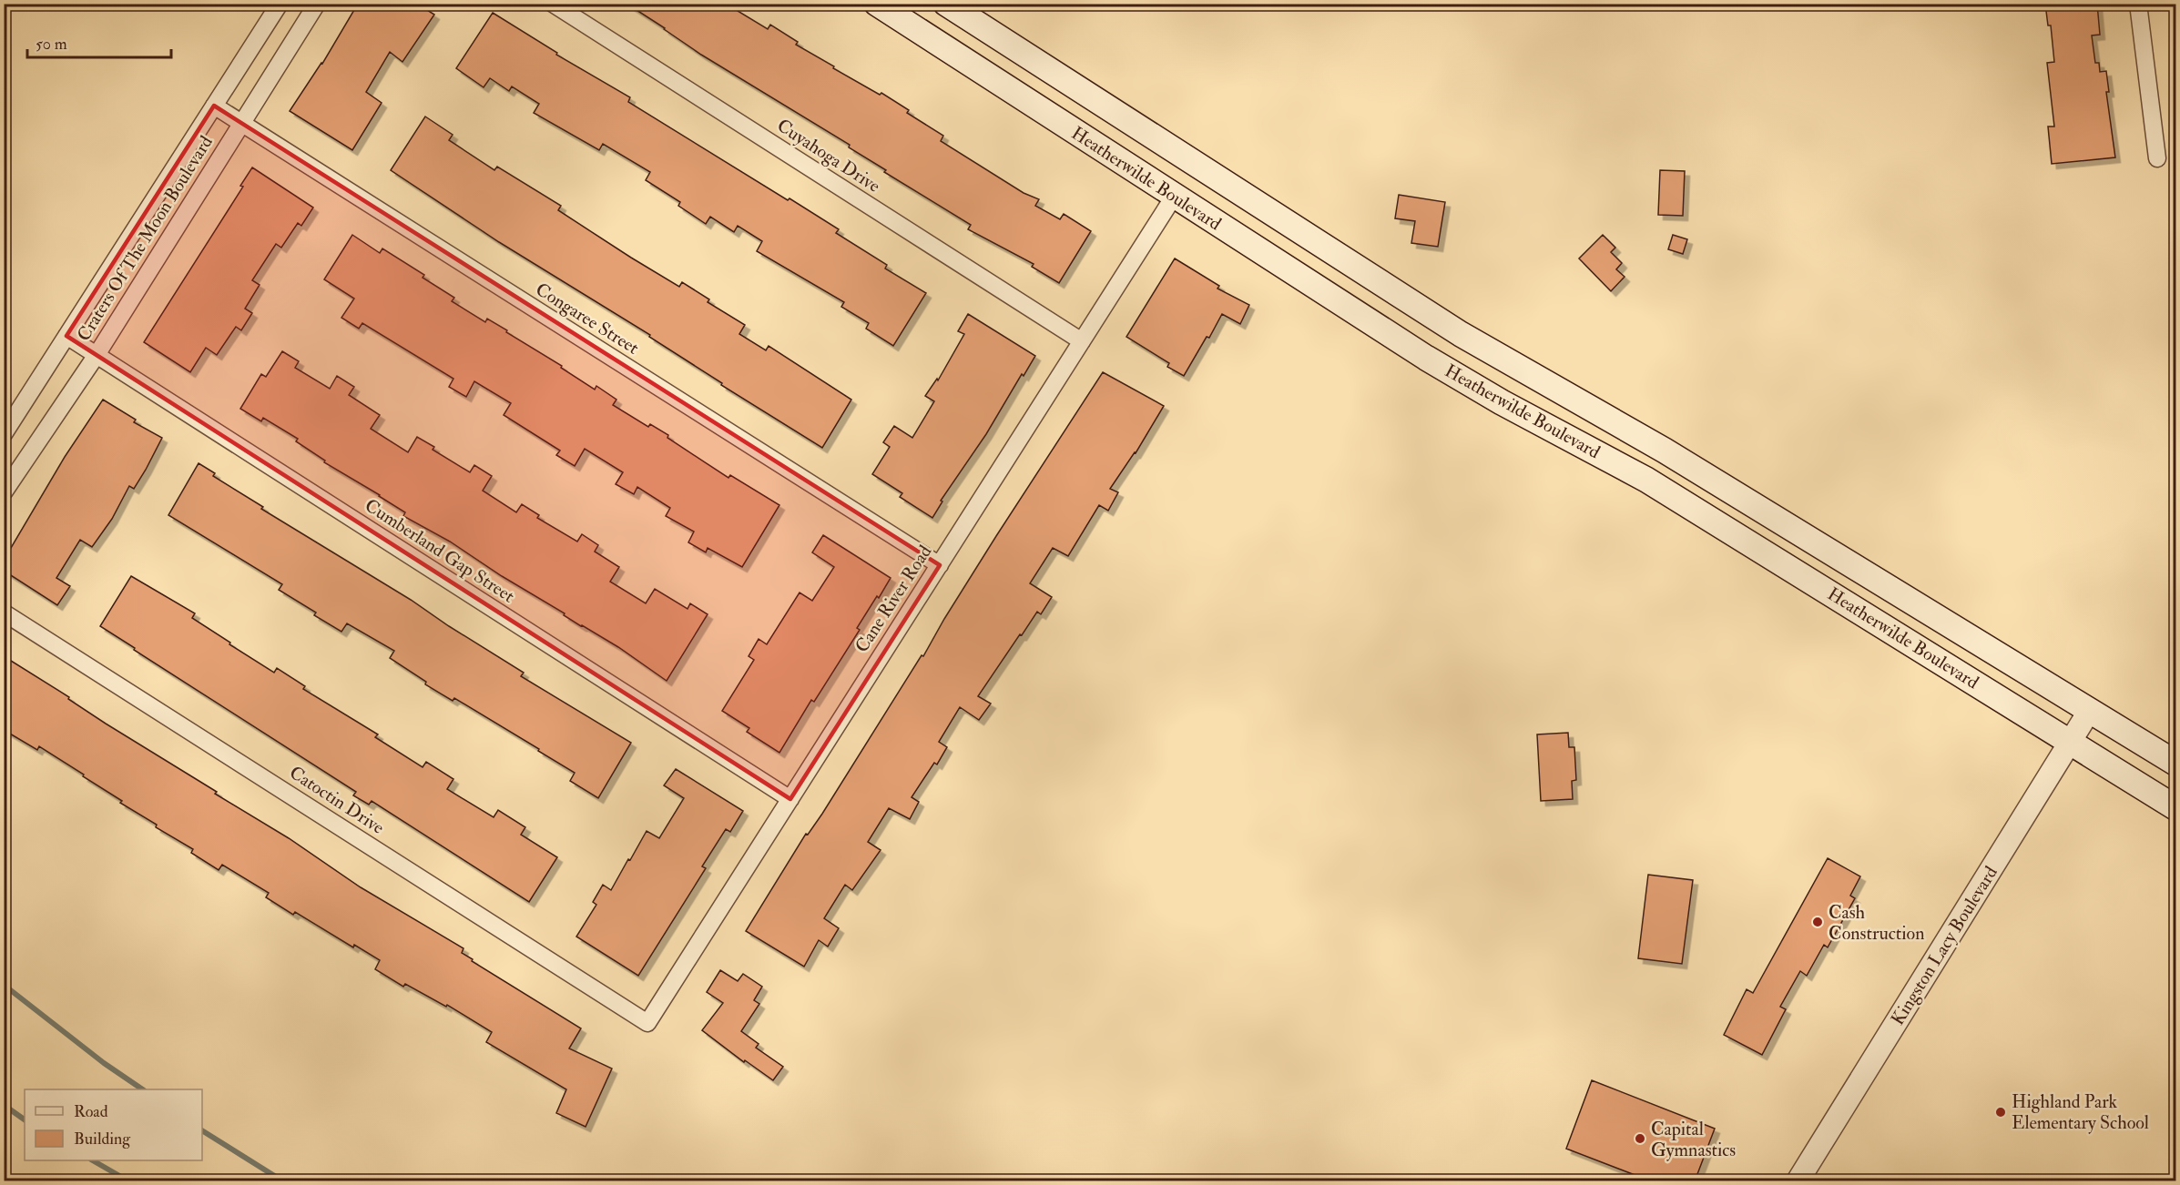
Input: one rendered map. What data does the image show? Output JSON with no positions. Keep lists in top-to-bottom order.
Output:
{
  "streets": {
    "main road": ["Heatherwilde Boulevard"],
    "street": [
      "Cuyahoga Drive",
      "Craters Of The Moon Boulevard",
      "Congaree Street",
      "Cumberland Gap Street",
      "Cane River Road",
      "Catoctin Drive",
      "Kingston Lacy Boulevard"
    ]
  },
  "crossings": [
    ["Cuyahoga Drive", "Cane River Road"],
    ["Heatherwilde Boulevard", "Cane River Road"],
    ["Heatherwilde Boulevard", "Kingston Lacy Boulevard"],
    ["Craters Of The Moon Boulevard", "Congaree Street"],
    ["Craters Of The Moon Boulevard", "Cumberland Gap Street"],
    ["Congaree Street", "Cane River Road"],
    ["Cumberland Gap Street", "Cane River Road"],
    ["Cane River Road", "Catoctin Drive"]
  ],
  "places": ["Cash Construction", "Highland Park Elementary School", "Capital Gymnastics"],
  "legend": ["Road", "Building"],
  "scale_bar": "50 m"
}
